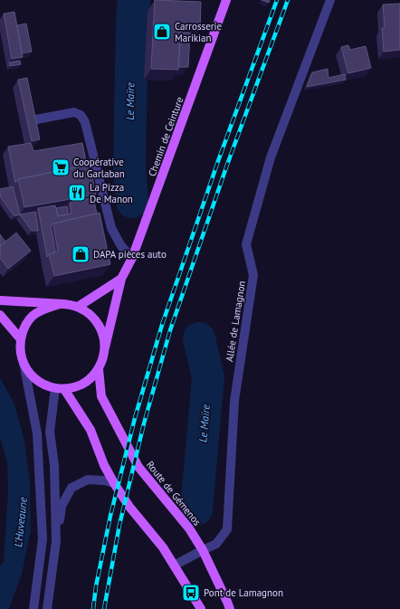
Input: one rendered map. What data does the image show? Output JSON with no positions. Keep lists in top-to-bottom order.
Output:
{
  "streets": {
    "main road": ["Chemin de Ceinture", "Route de Gémenos"],
    "street": ["Allée de Lamagnon"]
  },
  "crossings": [
    ["Chemin de Ceinture", "Route de Gémenos"],
    ["Allée de Lamagnon", "Route de Gémenos"]
  ],
  "water": ["Le Maïre", "L'Huveaune"],
  "places": {
    "shop": ["Carrosserie Marikian", "DAPA pièces auto"],
    "supermarket": ["Coopérative du Garlaban"],
    "restaurant": ["La Pizza De Manon"],
    "bus stop": ["Pont de Lamagnon"]
  }
}
